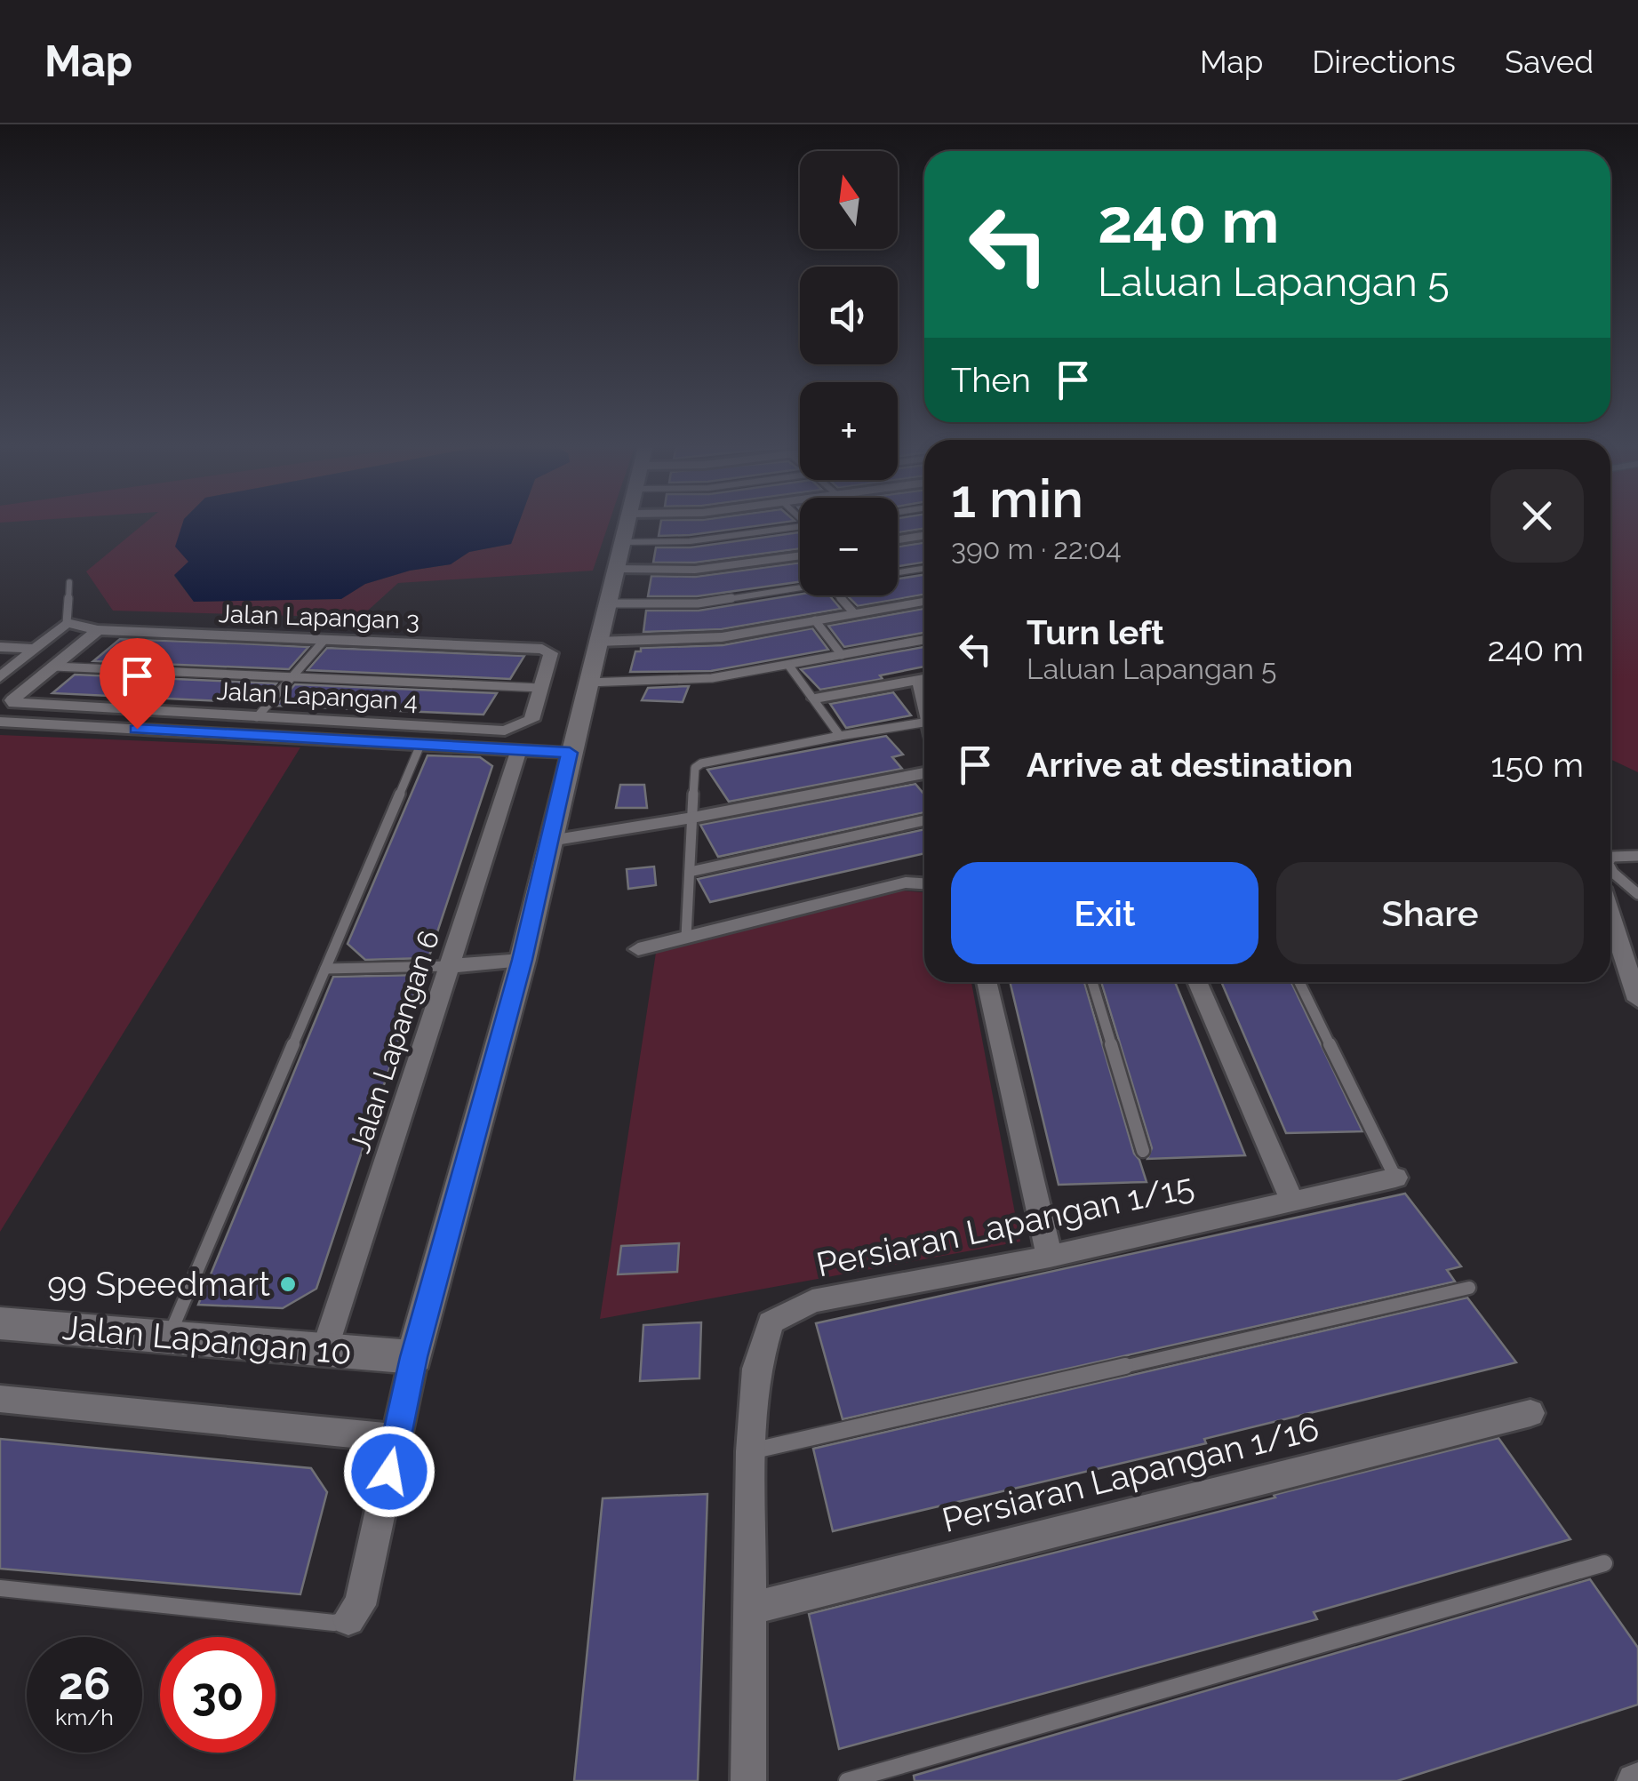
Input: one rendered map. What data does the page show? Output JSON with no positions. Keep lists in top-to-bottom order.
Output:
{
  "streets": {
    "street": [
      "Jalan Lapangan 3",
      "Jalan Lapangan 4",
      "Jalan Lapangan 6",
      "Persiaran Lapangan 1/15",
      "Jalan Lapangan 10",
      "Persiaran Lapangan 1/16"
    ]
  },
  "crossings": [
    ["Jalan Lapangan 3", "Jalan Lapangan 4"],
    ["Jalan Lapangan 6", "Jalan Lapangan 10"],
    ["Persiaran Lapangan 1/15", "Persiaran Lapangan 1/16"]
  ],
  "places": ["99 Speedmart"],
  "north": "top",
  "page": {
    "header": "Map",
    "nav": ["Map", "Directions", "Saved"],
    "map_buttons": ["+", "−"],
    "turn": ["240 m", "Laluan Lapangan 5"],
    "then": "Then",
    "heading": ["1 min", "390 m · 22:04"],
    "list": [
      {
        "name": "Turn left",
        "note": "Laluan Lapangan 5",
        "value": "240 m"
      },
      {
        "name": "Arrive at destination",
        "value": "150 m"
      }
    ],
    "buttons": ["Exit", "Share"],
    "speed": "26 km/h",
    "limit": "30"
  }
}
